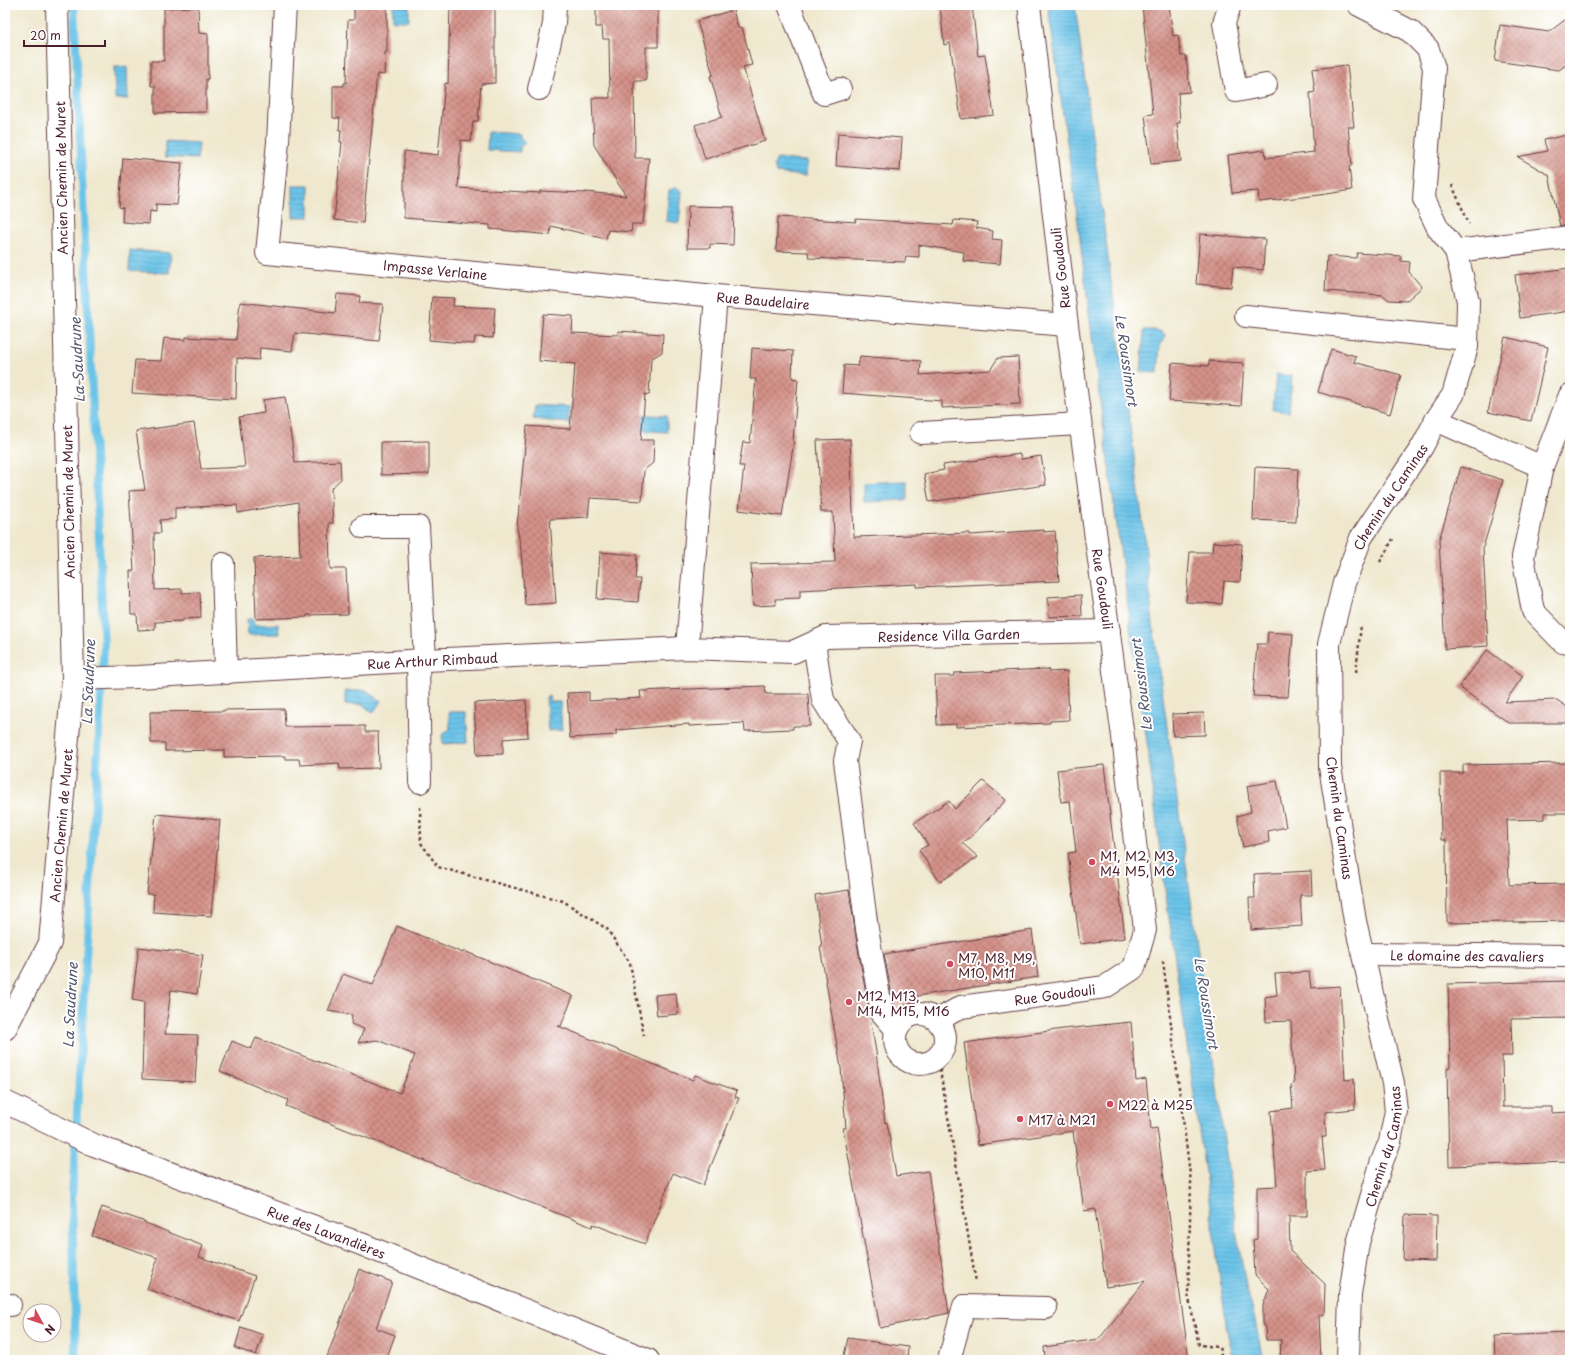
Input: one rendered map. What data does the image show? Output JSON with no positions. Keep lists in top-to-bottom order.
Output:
{
  "streets": {
    "street": [
      "Ancien Chemin de Muret",
      "Rue Goudouli",
      "Impasse Verlaine",
      "Rue Baudelaire",
      "Chemin du Caminas",
      "Residence Villa Garden",
      "Rue Arthur Rimbaud",
      "Le domaine des cavaliers",
      "Rue des Lavandières"
    ]
  },
  "crossings": [
    ["Ancien Chemin de Muret", "Rue Arthur Rimbaud"],
    ["Rue Goudouli", "Rue Baudelaire"],
    ["Rue Goudouli", "Residence Villa Garden"],
    ["Impasse Verlaine", "Rue Baudelaire"],
    ["Rue Baudelaire", "Rue Arthur Rimbaud"],
    ["Chemin du Caminas", "Le domaine des cavaliers"],
    ["Residence Villa Garden", "Rue Arthur Rimbaud"]
  ],
  "water": ["La Saudrune", "Le Roussimort"],
  "places": [
    "M1, M2, M3, M4 M5, M6",
    "M7, M8, M9, M10, M11",
    "M12, M13, M14, M15, M16",
    "M22 à M25",
    "M17 à M21"
  ],
  "scale_bar": "20 m",
  "north": "bottom right"
}
